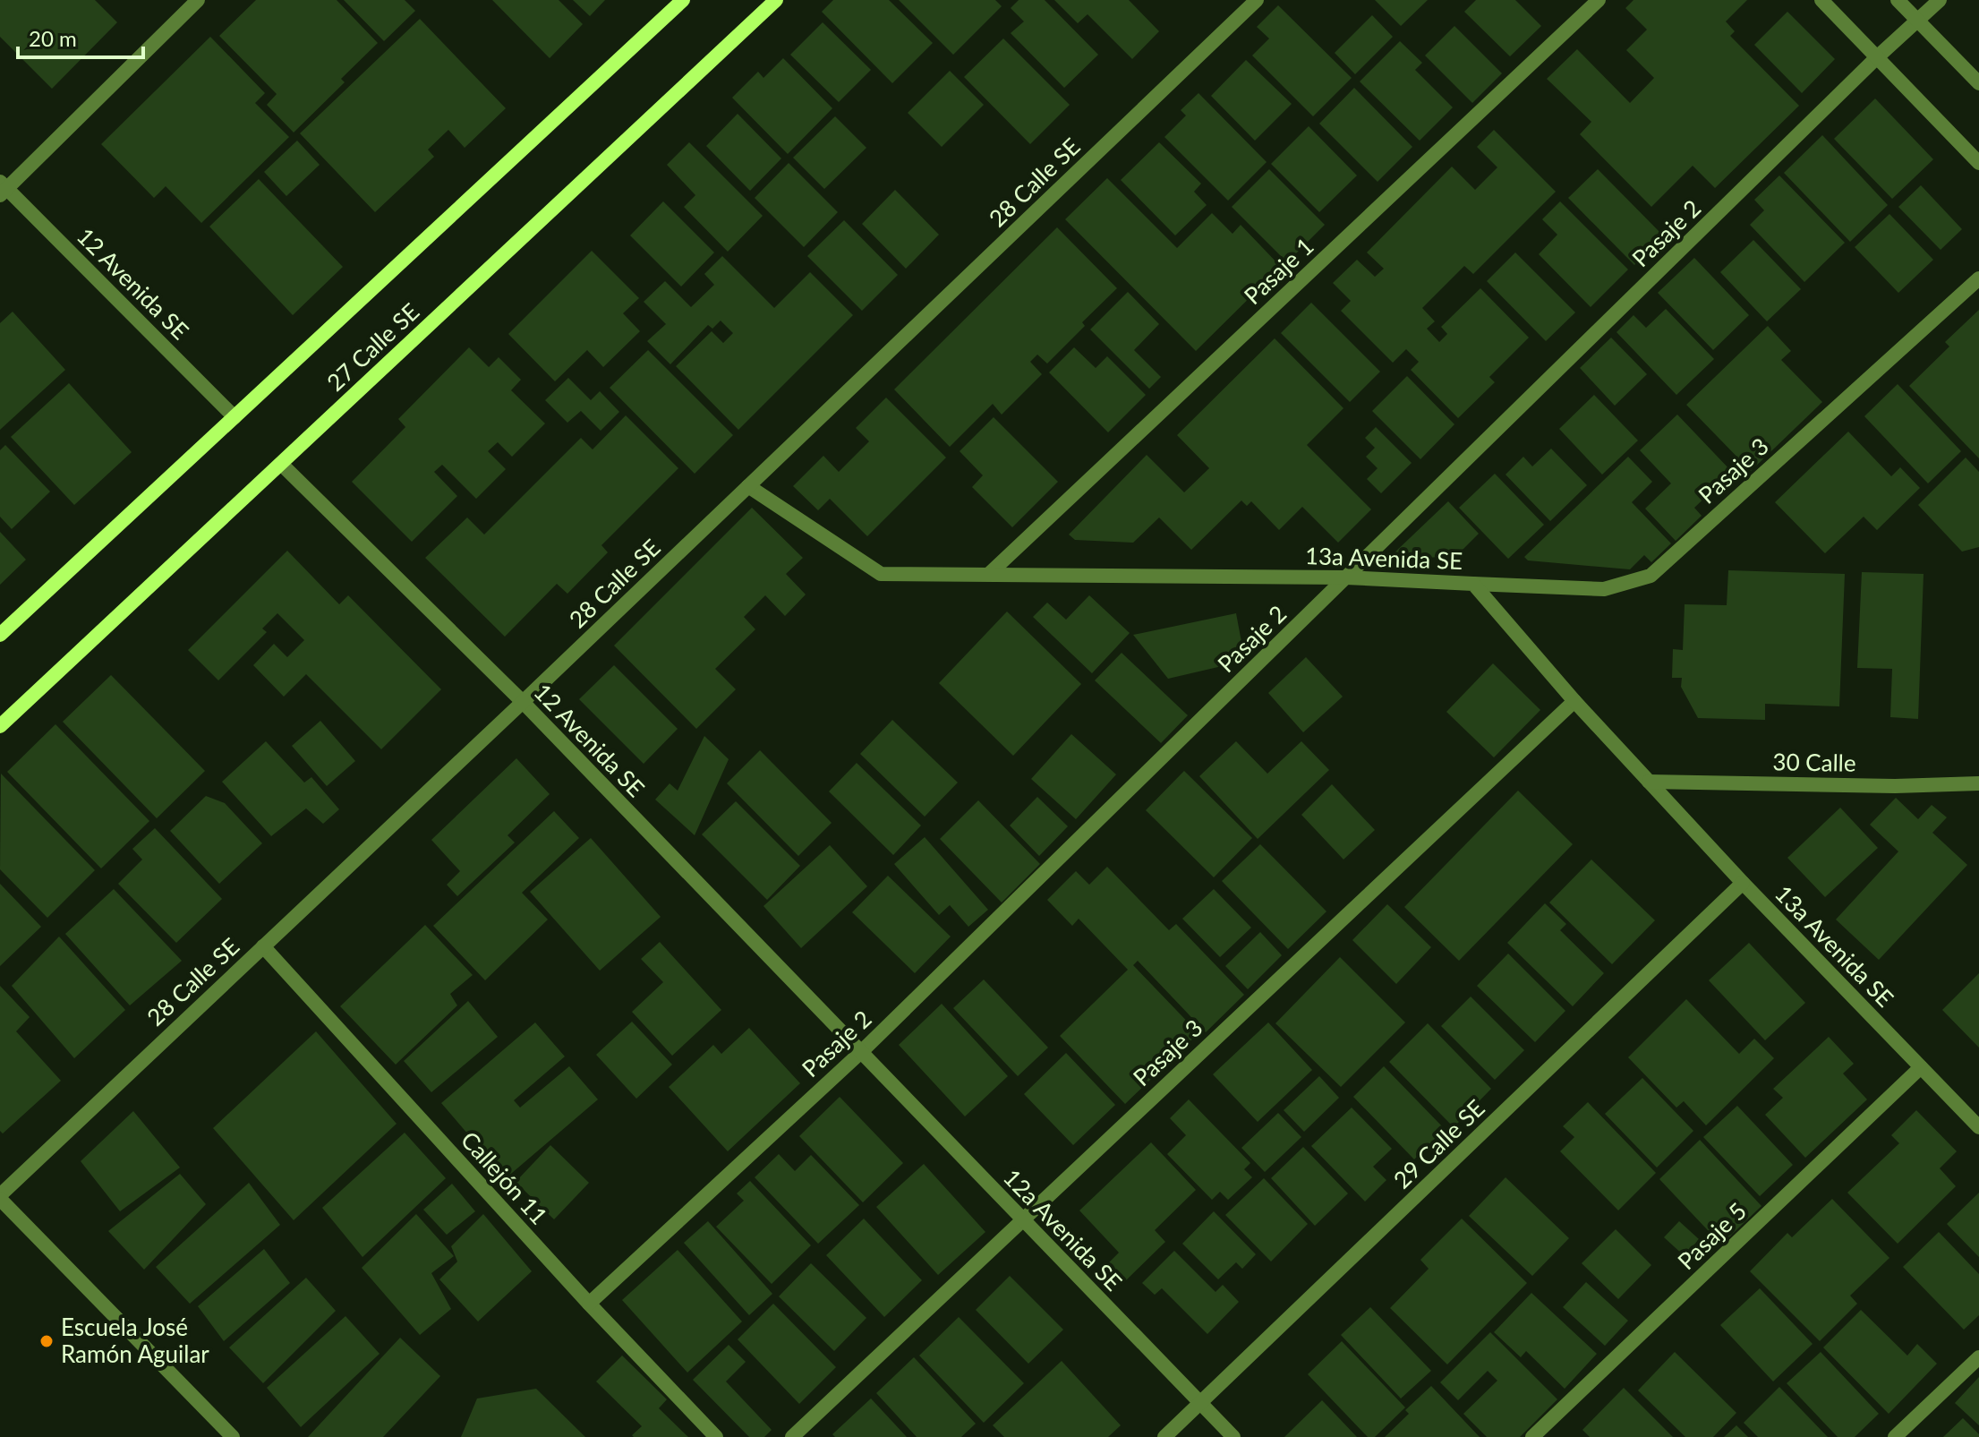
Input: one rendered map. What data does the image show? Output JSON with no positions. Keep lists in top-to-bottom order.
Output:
{
  "streets": {
    "main road": ["27 Calle SE"],
    "street": [
      "28 Calle SE",
      "Pasaje 2",
      "Pasaje 1",
      "12 Avenida SE",
      "Pasaje 3",
      "13a Avenida SE",
      "30 Calle",
      "29 Calle SE",
      "Callejón 11",
      "12a Avenida SE",
      "Pasaje 5"
    ]
  },
  "crossings": [
    ["28 Calle SE", "12 Avenida SE"],
    ["28 Calle SE", "13a Avenida SE"],
    ["28 Calle SE", "Callejón 11"],
    ["Pasaje 2", "12 Avenida SE"],
    ["Pasaje 2", "13a Avenida SE"],
    ["Pasaje 2", "Callejón 11"],
    ["Pasaje 2", "12a Avenida SE"],
    ["Pasaje 1", "13a Avenida SE"],
    ["12 Avenida SE", "27 Calle SE"],
    ["12 Avenida SE", "12a Avenida SE"],
    ["Pasaje 3", "13a Avenida SE"],
    ["Pasaje 3", "12a Avenida SE"],
    ["13a Avenida SE", "30 Calle"],
    ["13a Avenida SE", "29 Calle SE"],
    ["13a Avenida SE", "Pasaje 5"],
    ["29 Calle SE", "12a Avenida SE"]
  ],
  "places": ["Escuela José Ramón Aguilar"],
  "scale_bar": "20 m"
}
